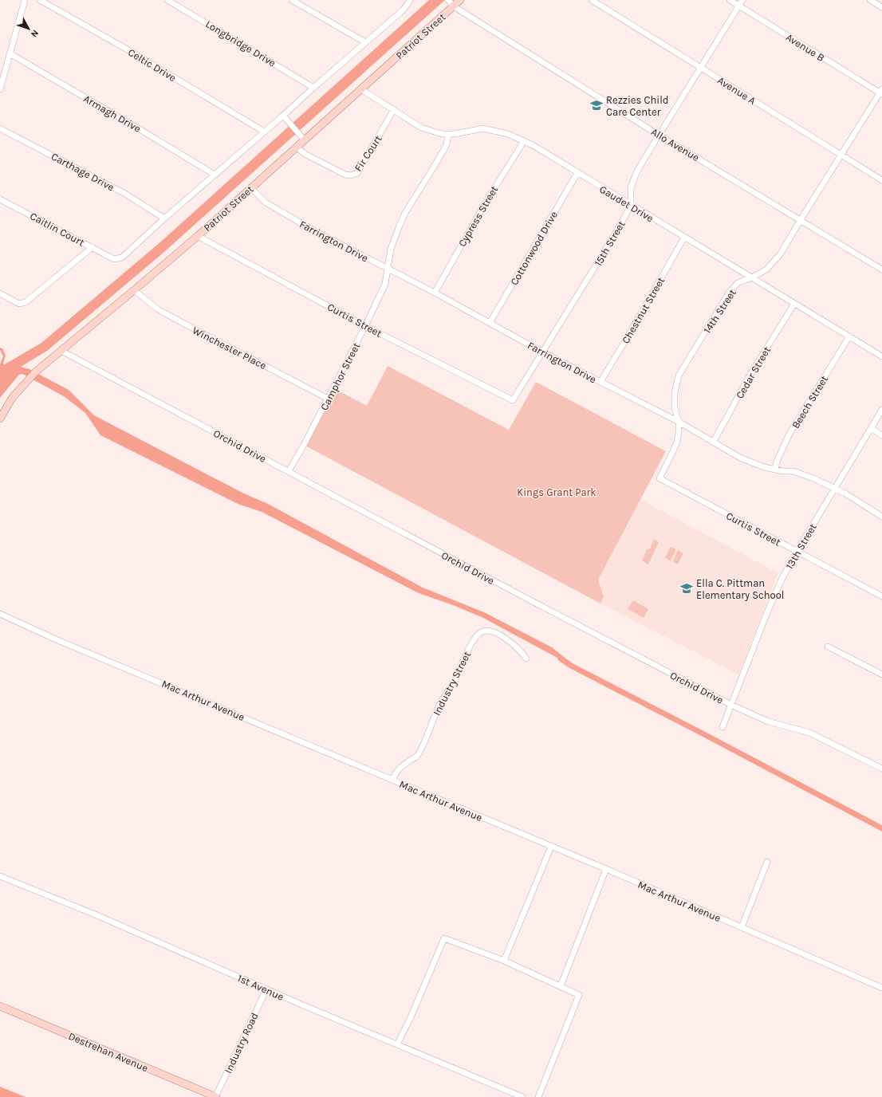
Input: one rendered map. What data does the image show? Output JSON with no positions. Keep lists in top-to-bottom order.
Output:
{
  "streets": {
    "main road": ["Patriot Street", "Destrehan Avenue"],
    "street": [
      "Longbridge Drive",
      "Avenue B",
      "Celtic Drive",
      "Avenue A",
      "Armagh Drive",
      "Allo Avenue",
      "Fir Court",
      "Carthage Drive",
      "Gaudet Drive",
      "Cypress Street",
      "Caitlin Court",
      "Farrington Drive",
      "15th Street",
      "Cottonwood Drive",
      "Chestnut Street",
      "14th Street",
      "Curtis Street",
      "Winchester Place",
      "Cedar Street",
      "Camphor Street",
      "Beech Street",
      "Orchid Drive",
      "13th Street",
      "Industry Street",
      "Mac Arthur Avenue",
      "1st Avenue",
      "Industry Road"
    ]
  },
  "crossings": [
    ["Patriot Street", "Allo Avenue"],
    ["Patriot Street", "Fir Court"],
    ["Patriot Street", "Gaudet Drive"],
    ["Patriot Street", "Farrington Drive"],
    ["Patriot Street", "Curtis Street"],
    ["Patriot Street", "Winchester Place"],
    ["Patriot Street", "Orchid Drive"],
    ["Avenue B", "15th Street"],
    ["Avenue B", "14th Street"],
    ["Avenue A", "15th Street"],
    ["Avenue A", "14th Street"],
    ["Allo Avenue", "15th Street"],
    ["Allo Avenue", "14th Street"],
    ["Fir Court", "Gaudet Drive"],
    ["Carthage Drive", "Caitlin Court"],
    ["Gaudet Drive", "Cypress Street"],
    ["Gaudet Drive", "15th Street"],
    ["Gaudet Drive", "Cottonwood Drive"],
    ["Gaudet Drive", "Chestnut Street"],
    ["Gaudet Drive", "14th Street"],
    ["Gaudet Drive", "Cedar Street"],
    ["Gaudet Drive", "Camphor Street"],
    ["Gaudet Drive", "Beech Street"],
    ["Cypress Street", "Farrington Drive"],
    ["Farrington Drive", "15th Street"],
    ["Farrington Drive", "Cottonwood Drive"],
    ["Farrington Drive", "Chestnut Street"],
    ["Farrington Drive", "14th Street"],
    ["Farrington Drive", "Cedar Street"],
    ["Farrington Drive", "Camphor Street"],
    ["Farrington Drive", "Beech Street"],
    ["Farrington Drive", "13th Street"],
    ["15th Street", "Curtis Street"],
    ["14th Street", "Curtis Street"],
    ["Curtis Street", "Camphor Street"],
    ["Curtis Street", "13th Street"],
    ["Winchester Place", "Camphor Street"],
    ["Camphor Street", "Orchid Drive"],
    ["Orchid Drive", "13th Street"],
    ["Industry Street", "Mac Arthur Avenue"],
    ["1st Avenue", "Industry Road"],
    ["Industry Road", "Destrehan Avenue"]
  ],
  "parks": ["Kings Grant Park"],
  "places": {
    "school or university": ["Rezzies Child Care Center", "Ella C. Pittman Elementary School"]
  },
  "north": "bottom right"
}
